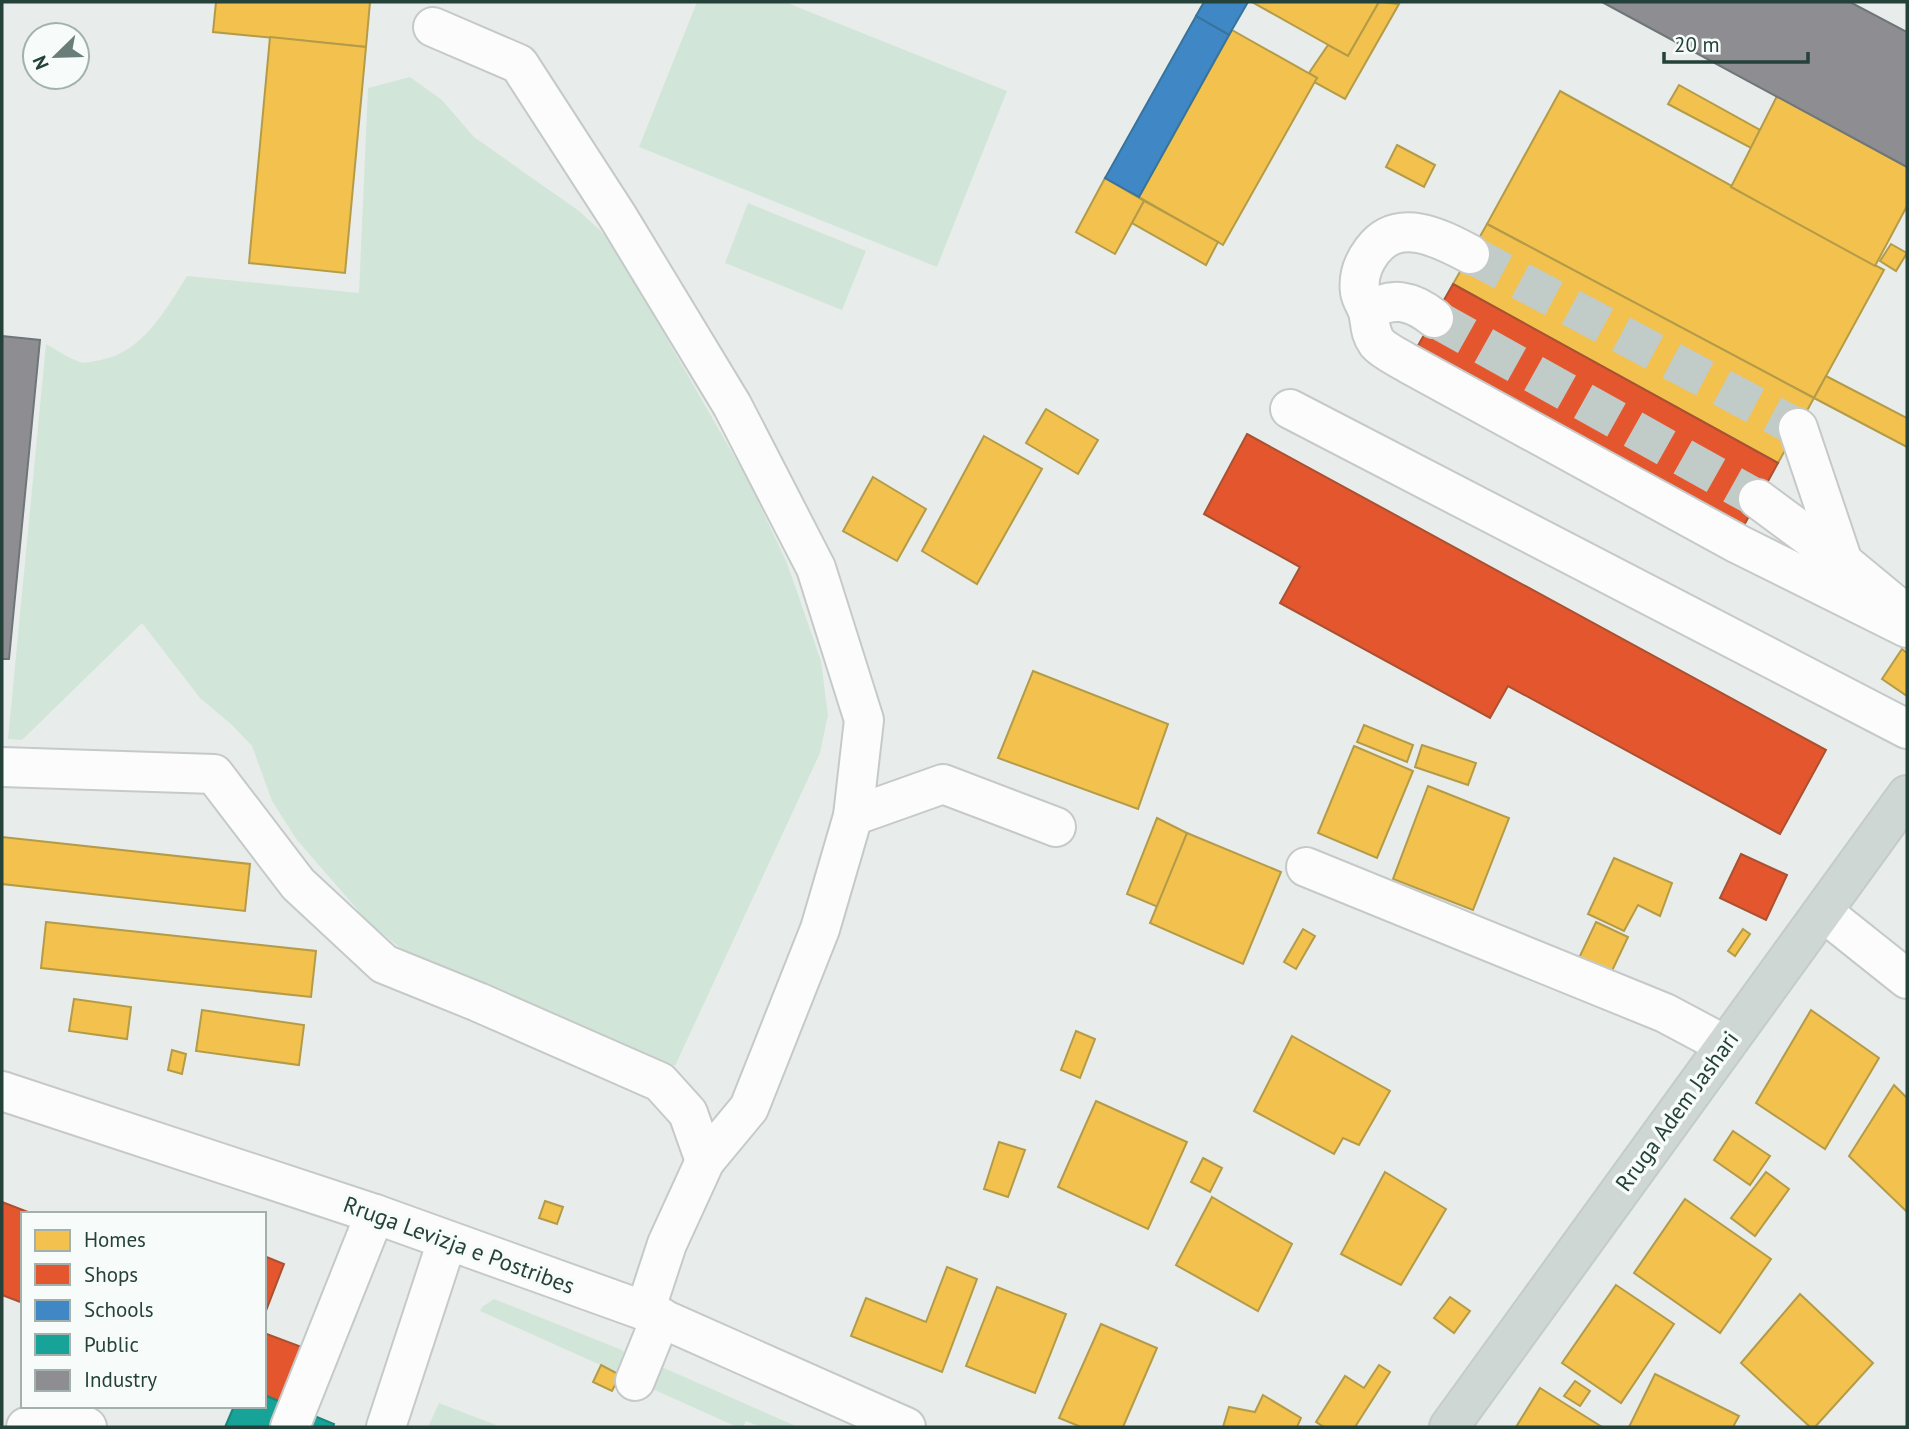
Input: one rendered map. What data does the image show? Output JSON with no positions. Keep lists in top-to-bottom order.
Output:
{
  "streets": {
    "main road": ["Rruga Adem Jashari"],
    "street": ["Rruga Levizja e Postribes"]
  },
  "legend": [
    "Homes",
    "Shops",
    "Schools",
    "Public",
    "Industry"
  ],
  "scale_bar": "20 m",
  "north": "bottom left"
}
